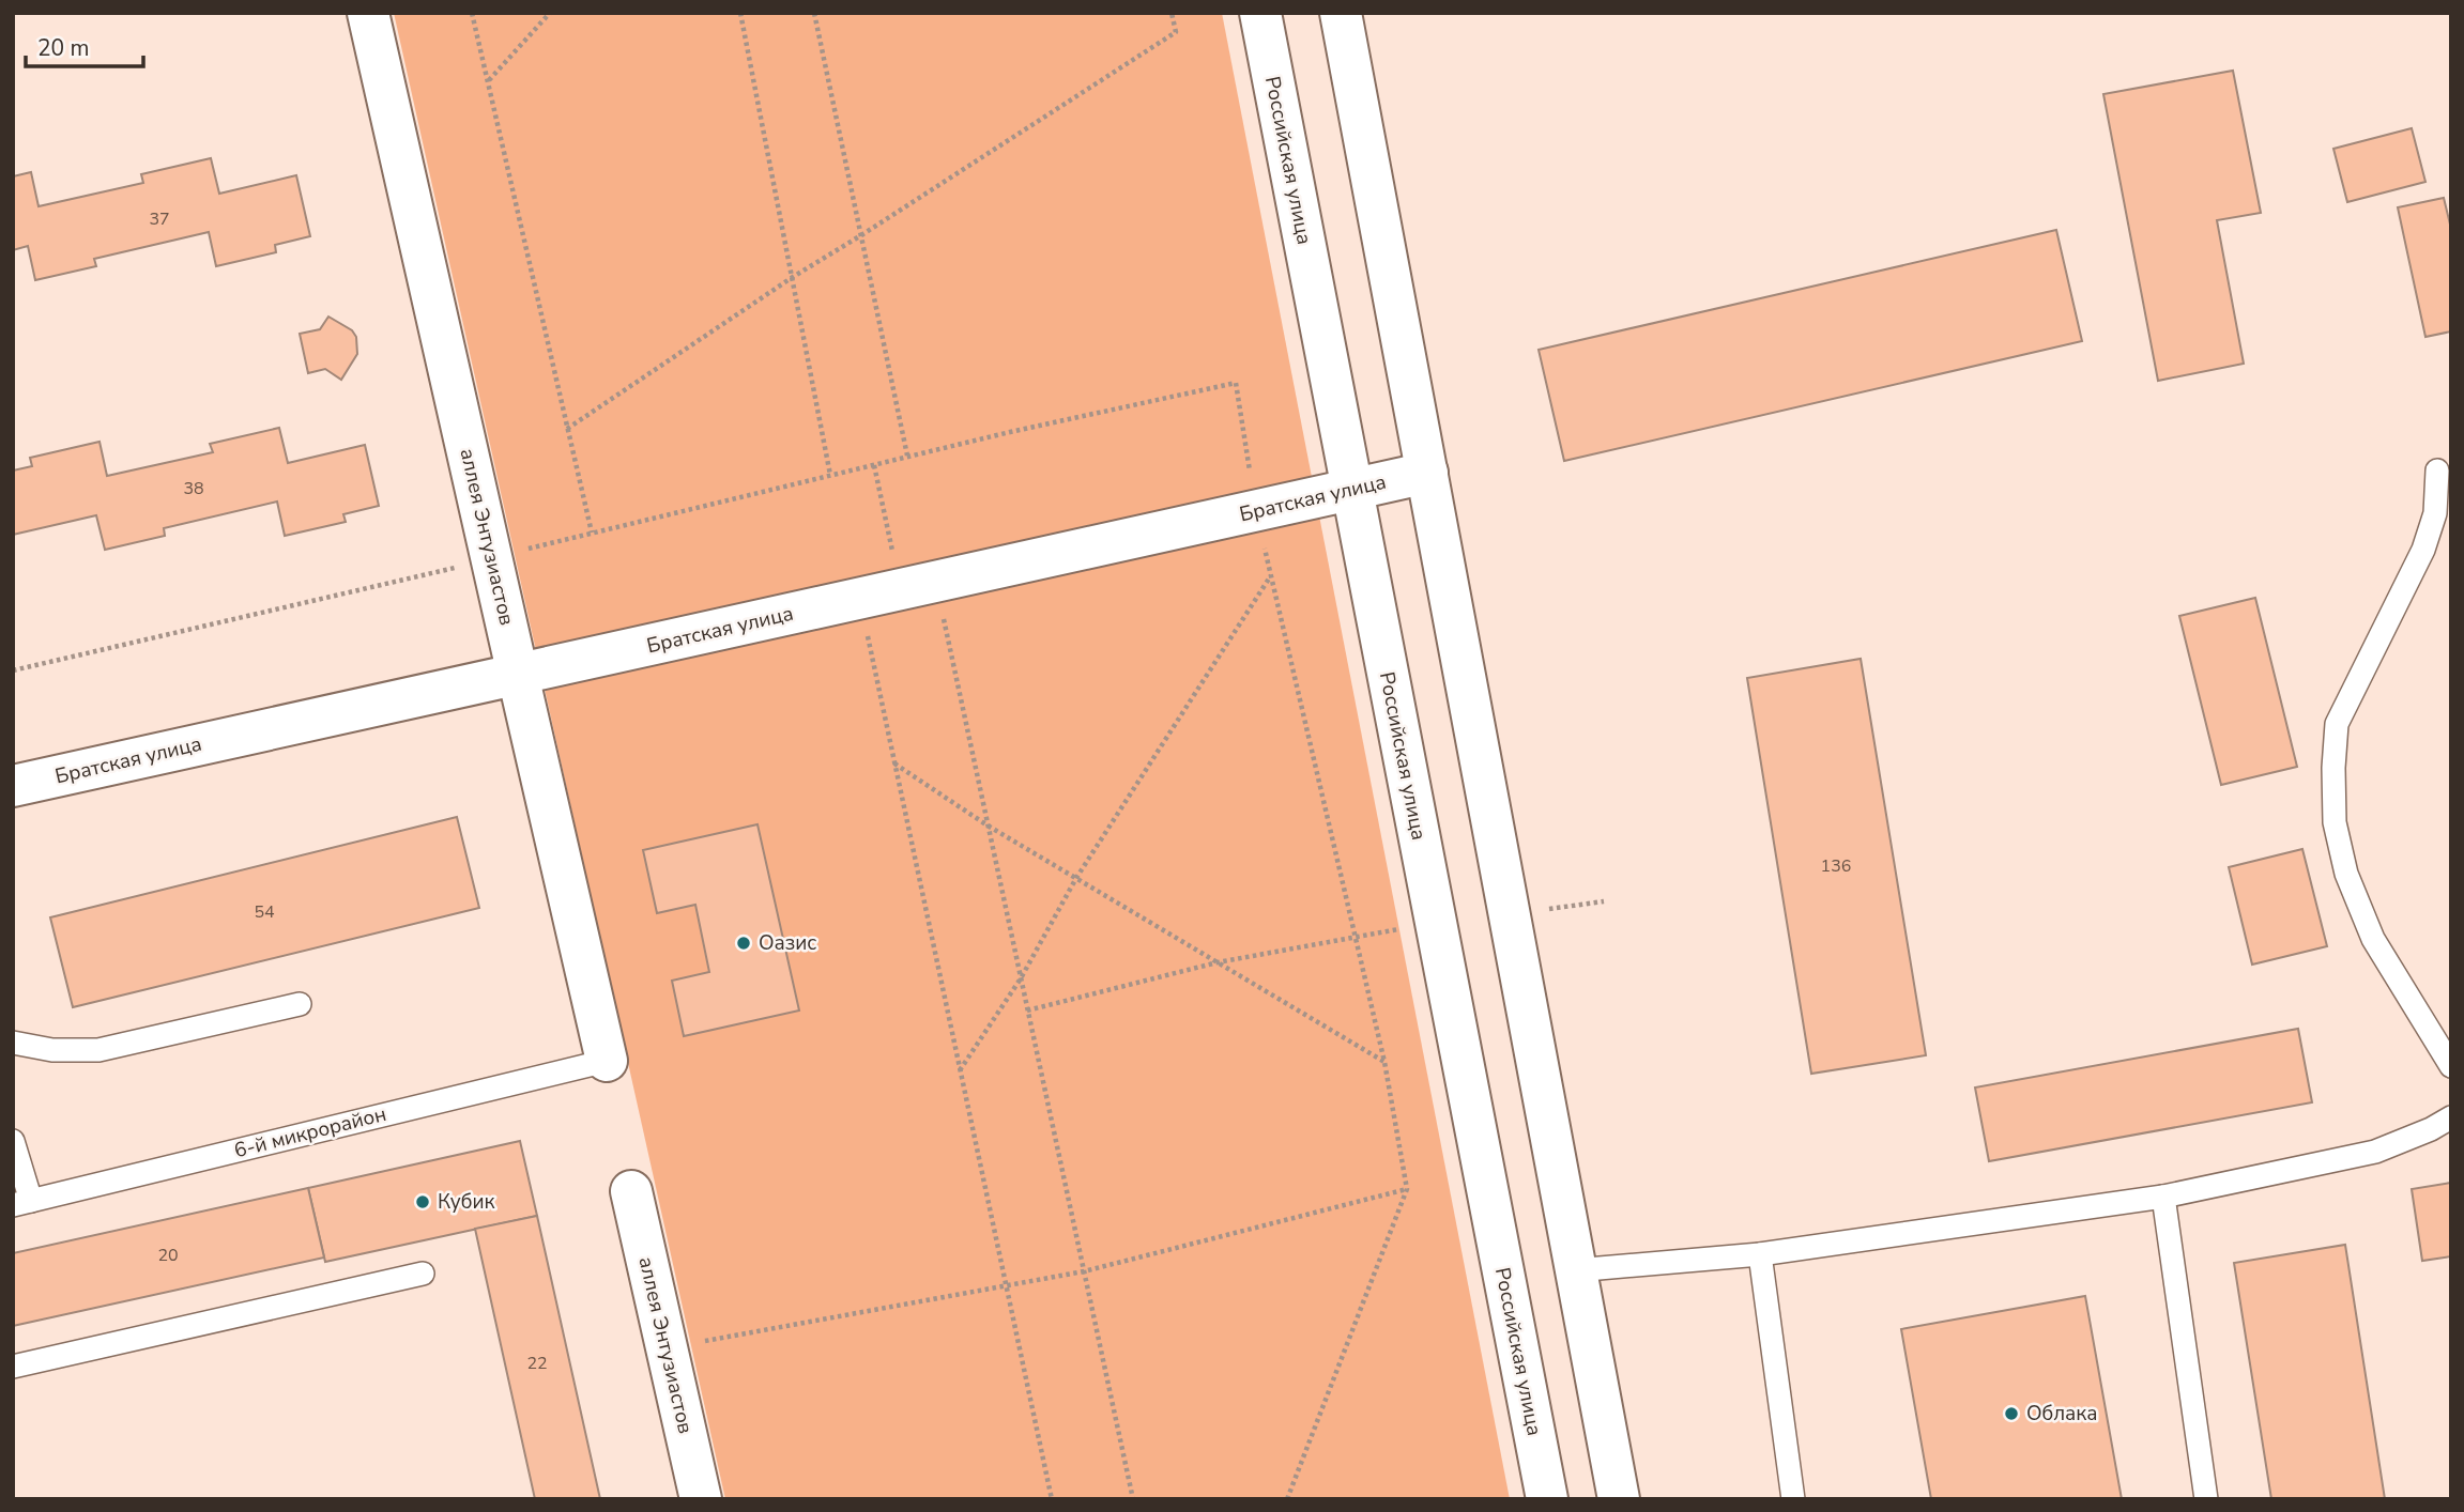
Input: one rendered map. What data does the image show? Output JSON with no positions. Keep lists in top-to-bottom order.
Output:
{
  "streets": {
    "main road": ["Российская улица", "Братская улица", "аллея Энтузиастов"],
    "lane": ["6-й микрорайон"]
  },
  "crossings": [
    ["Российская улица", "Братская улица"],
    ["Братская улица", "аллея Энтузиастов"],
    ["аллея Энтузиастов", "6-й микрорайон"]
  ],
  "places": ["Оазис", "Кубик", "Облака"],
  "house_numbers": [
    "37",
    "38",
    "136",
    "54",
    "20",
    "22"
  ],
  "scale_bar": "20 m"
}
